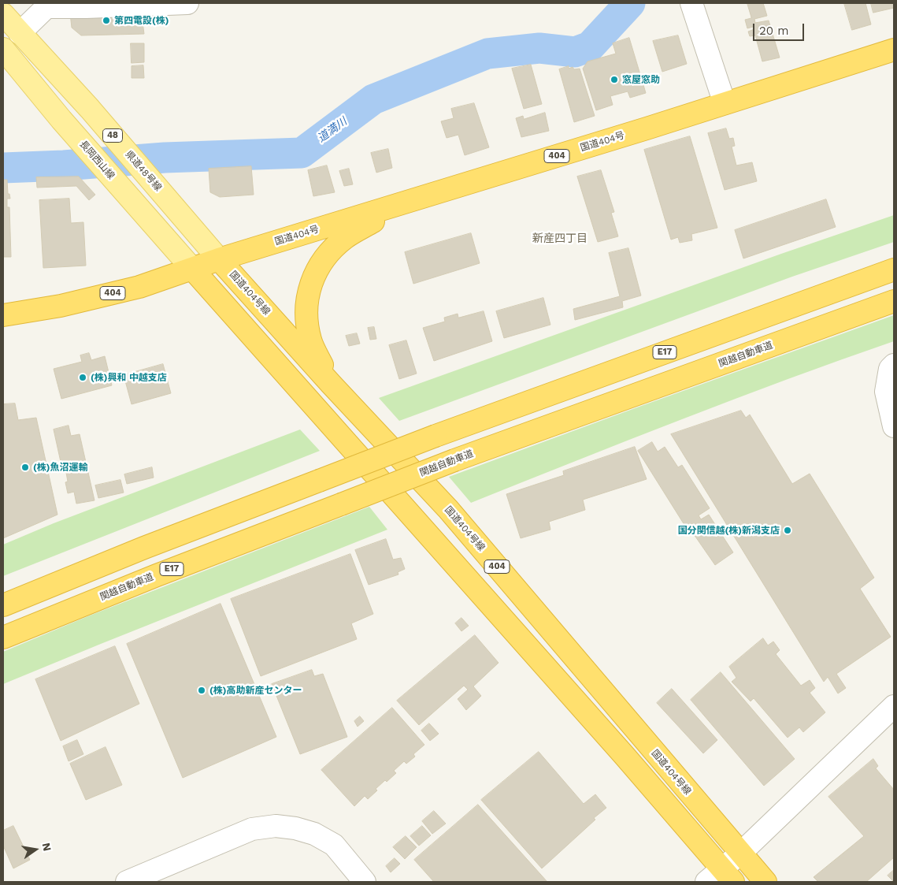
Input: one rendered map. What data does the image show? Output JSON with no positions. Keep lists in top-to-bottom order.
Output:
{
  "streets": {
    "highway": [
      "国道404号",
      "404",
      "国道404号線",
      "E17",
      "関越自動車道"
    ],
    "main road": ["48", "長岡西山線", "県道48号線"]
  },
  "crossings": [
    ["国道404号", "404"],
    ["国道404号", "県道48号線"],
    ["国道404号", "国道404号線"],
    ["404", "長岡西山線"],
    ["404", "県道48号線"],
    ["404", "国道404号線"],
    ["県道48号線", "国道404号線"]
  ],
  "districts": ["新産四丁目"],
  "water": ["道満川"],
  "places": [
    "第四電設(株)",
    "窓屋窓助",
    "(株)興和 中越支店",
    "(株)魚沼運輸",
    "国分関信越(株)新潟支店",
    "(株)高助新産センター"
  ],
  "scale_bar": "20 m",
  "north": "right"
}
